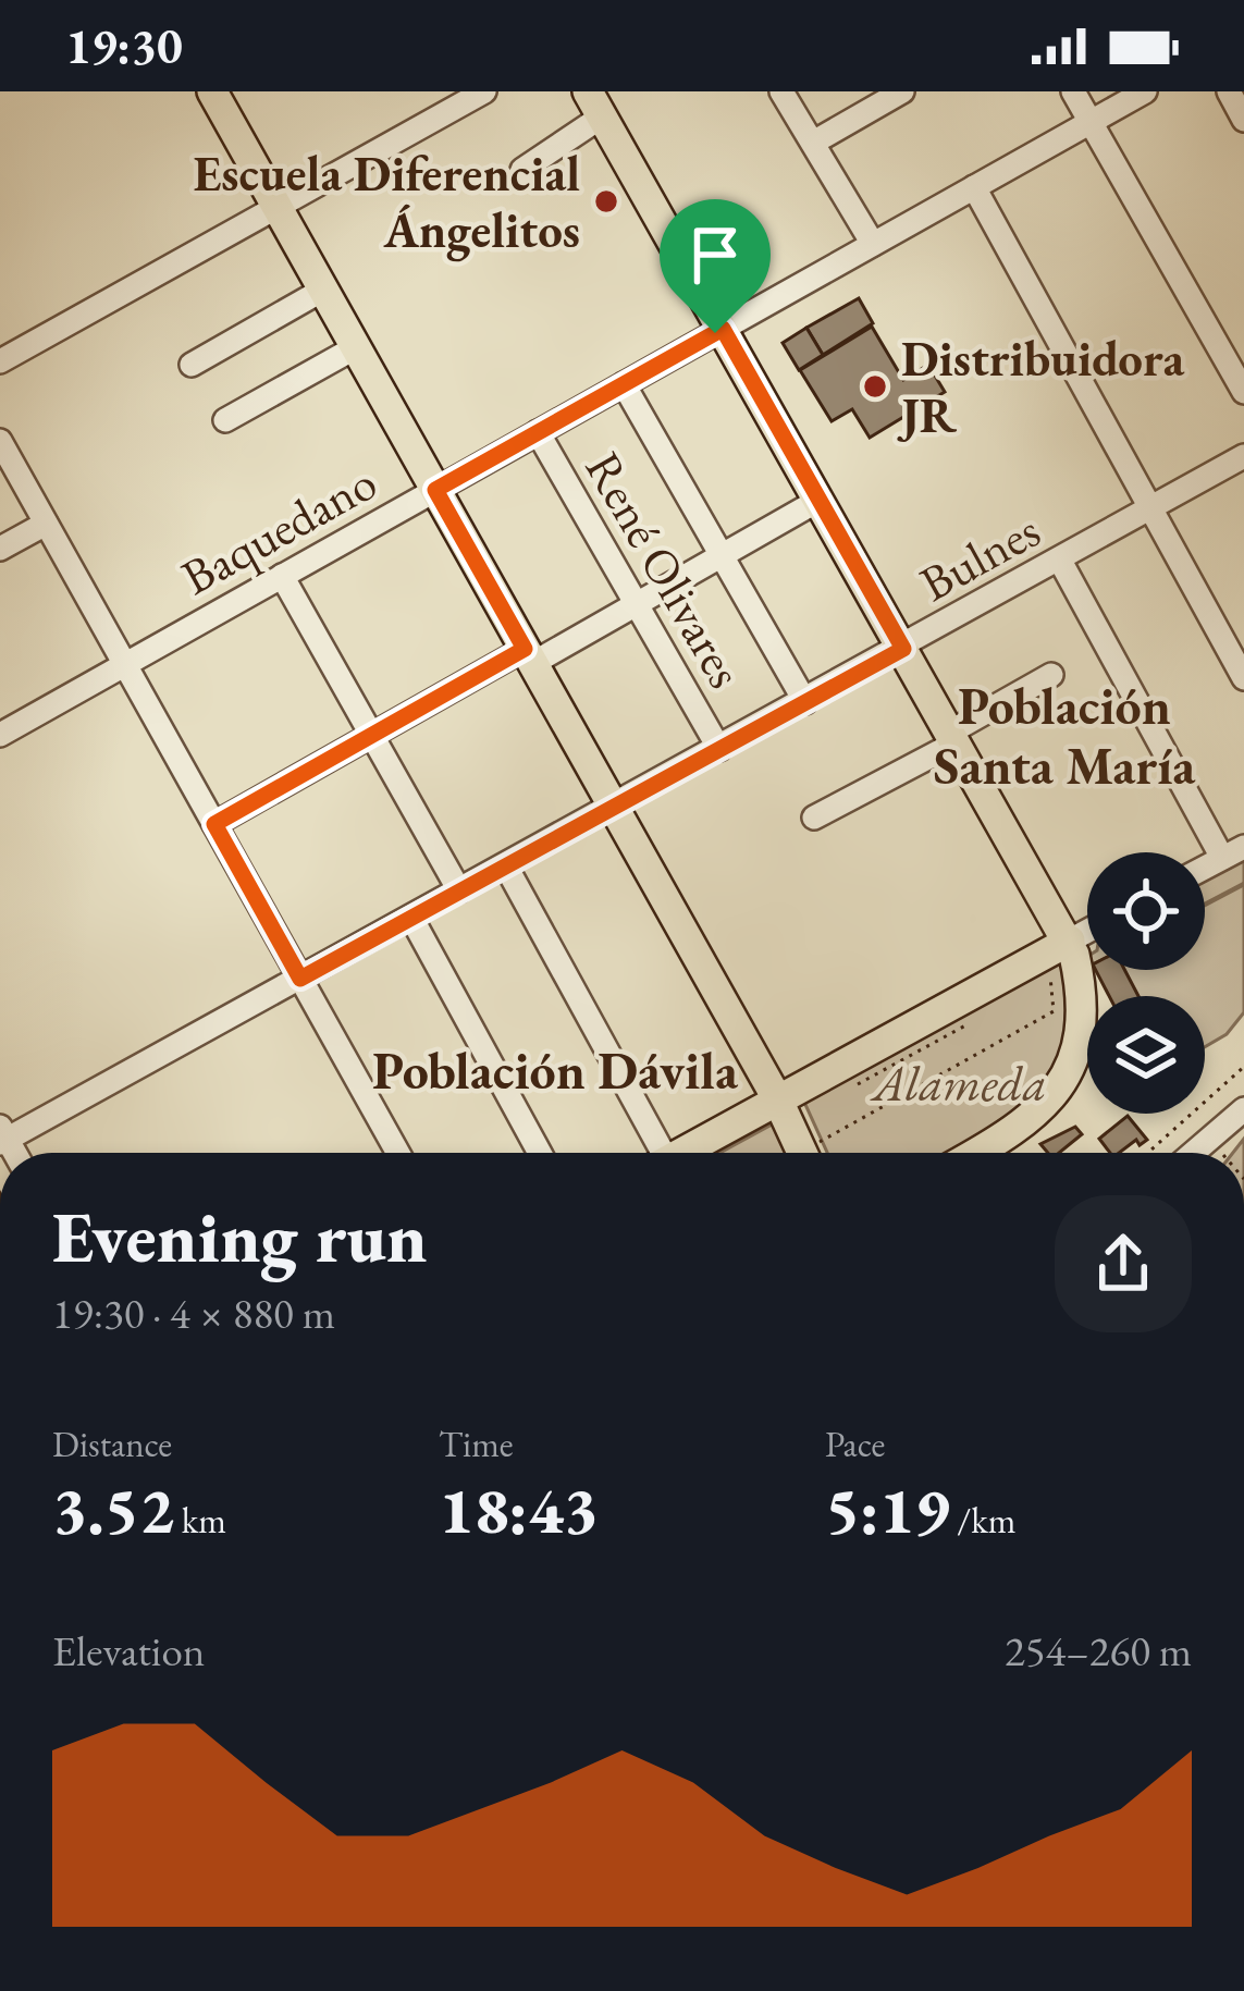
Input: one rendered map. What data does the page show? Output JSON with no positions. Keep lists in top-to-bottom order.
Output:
{
  "streets": {
    "street": ["Baquedano", "Bulnes", "René Olivares"]
  },
  "crossings": [
    ["Baquedano", "René Olivares"],
    ["Bulnes", "René Olivares"]
  ],
  "districts": ["Población Santa María", "Población Dávila"],
  "parks": ["Alameda"],
  "places": ["Escuela Diferencial Ángelitos", "Distribuidora JR"],
  "page": {
    "status": "19:30",
    "heading": ["Evening run", "19:30 · 4 × 880 m"],
    "stats": [
      ["Distance", "3.52 km"],
      ["Time", "18:43"],
      ["Pace", "5:19 /km"]
    ],
    "chart": ["Elevation", "254–260 m"]
  }
}
